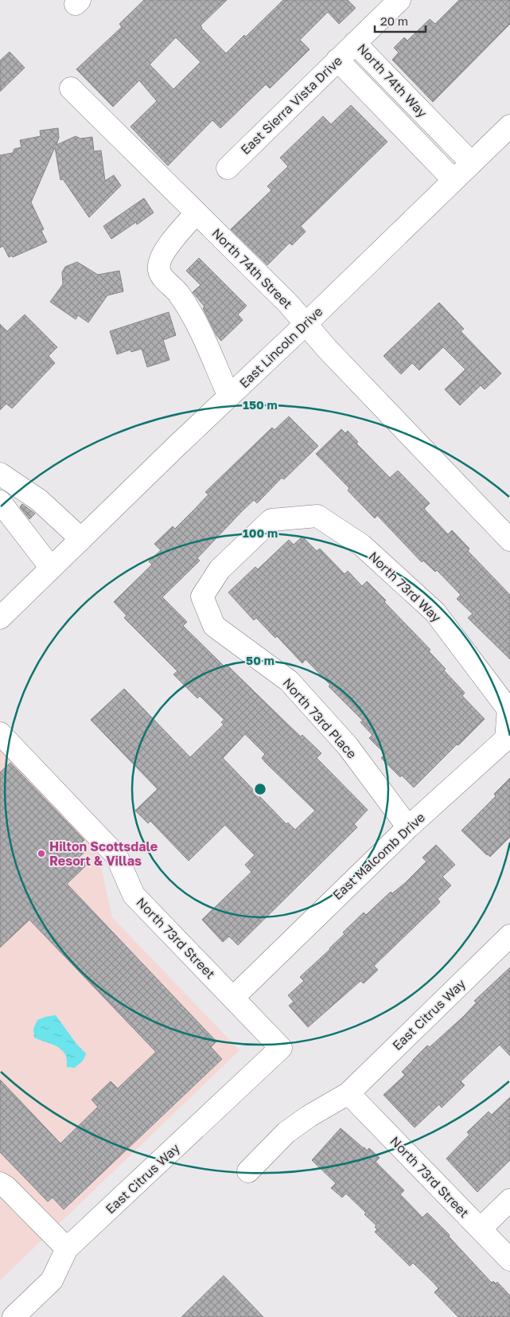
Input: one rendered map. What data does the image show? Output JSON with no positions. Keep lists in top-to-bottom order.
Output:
{
  "streets": {
    "street": [
      "North 74th Way",
      "East Sierra Vista Drive",
      "North 74th Street",
      "East Lincoln Drive",
      "North 73rd Way",
      "North 73rd Place",
      "East Malcomb Drive",
      "North 73rd Street",
      "East Citrus Way"
    ]
  },
  "crossings": [
    ["North 74th Way", "East Sierra Vista Drive"],
    ["North 74th Way", "East Lincoln Drive"],
    ["North 74th Street", "East Lincoln Drive"],
    ["North 73rd Way", "North 73rd Place"],
    ["North 73rd Way", "East Malcomb Drive"],
    ["North 73rd Place", "East Malcomb Drive"],
    ["East Malcomb Drive", "North 73rd Street"],
    ["North 73rd Street", "East Citrus Way"]
  ],
  "places": ["Hilton Scottsdale Resort & Villas"],
  "scale_bar": "20 m",
  "rings": ["150 m", "100 m", "50 m"]
}
